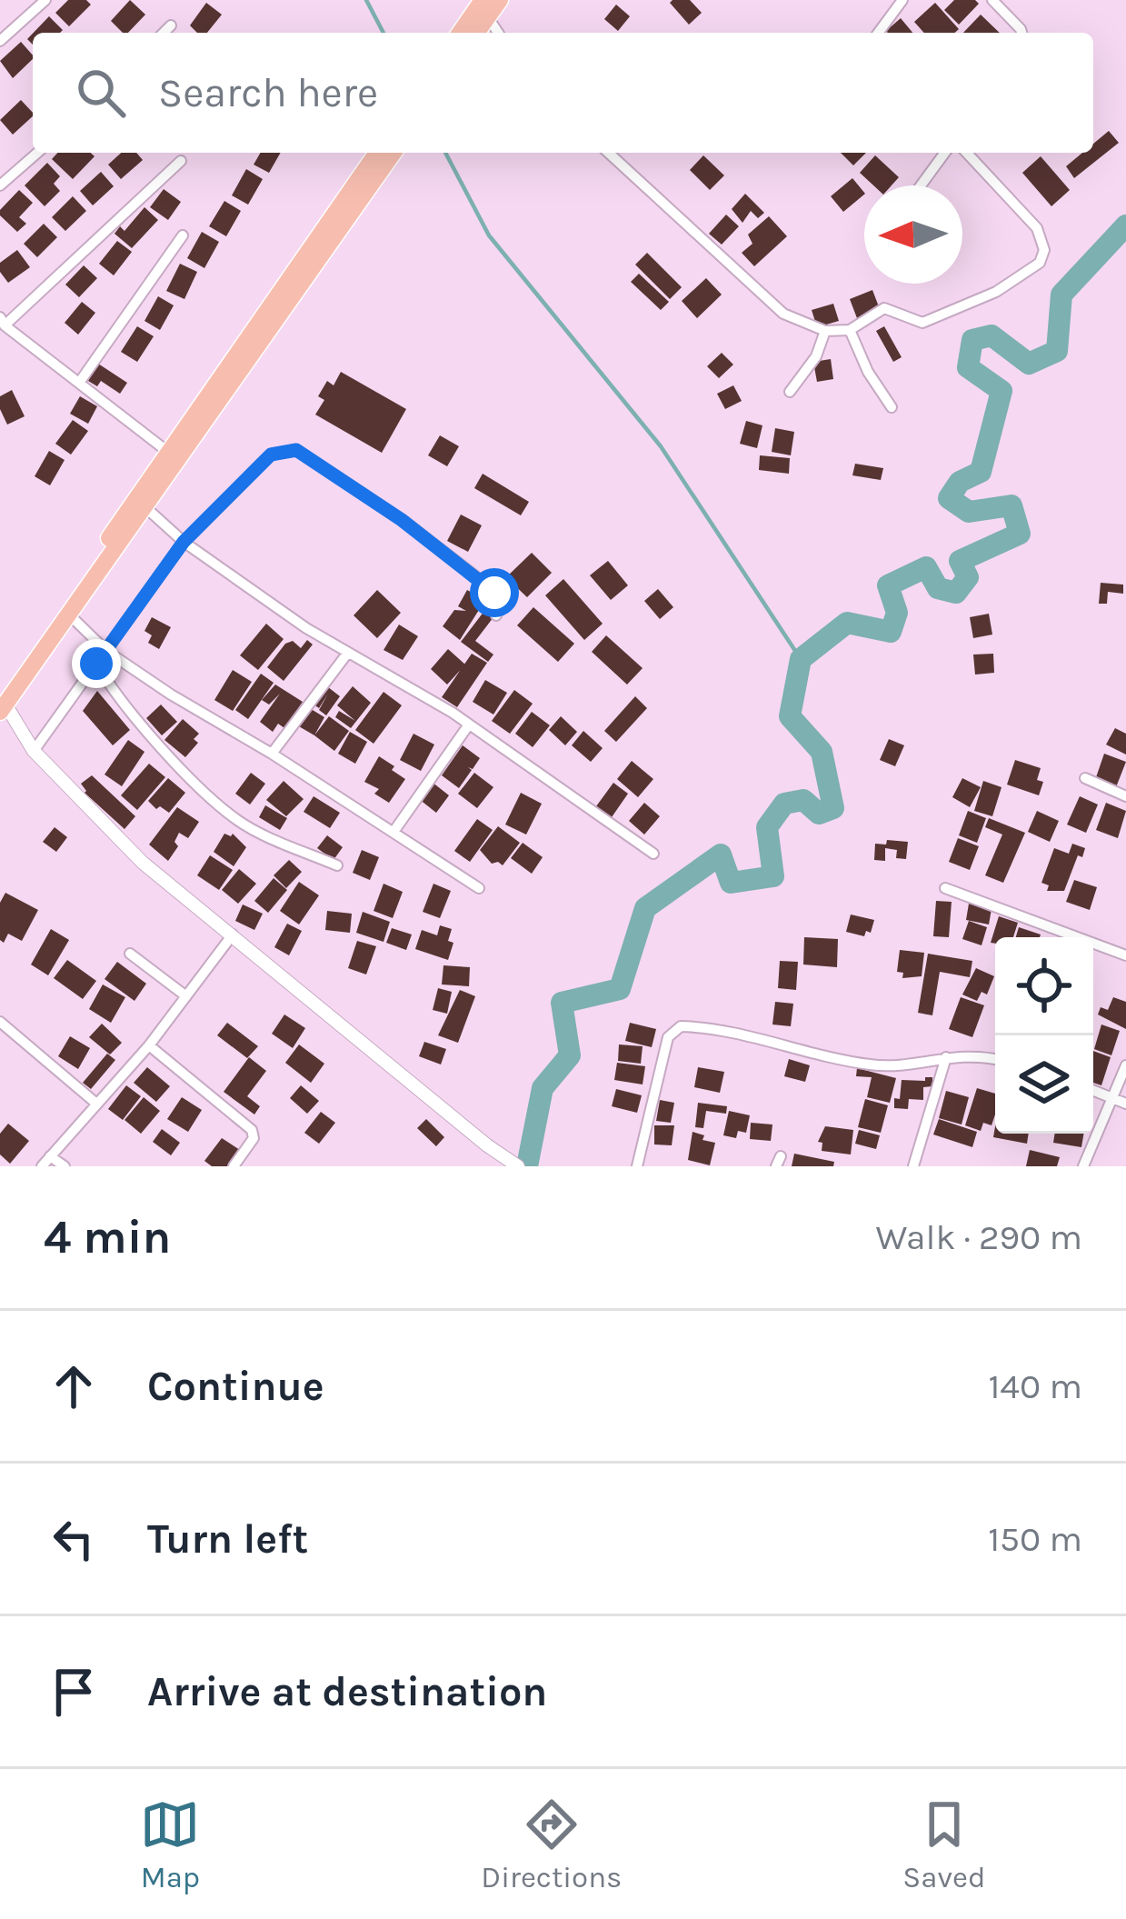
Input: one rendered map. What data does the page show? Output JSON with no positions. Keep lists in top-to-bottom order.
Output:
{
  "north": "left",
  "page": {
    "search": "Search here",
    "heading": ["4 min", "Walk · 290 m"],
    "list": [
      ["Continue", "140 m"],
      ["Turn left", "150 m"],
      "Arrive at destination"
    ],
    "nav": ["Map", "Directions", "Saved"]
  }
}
